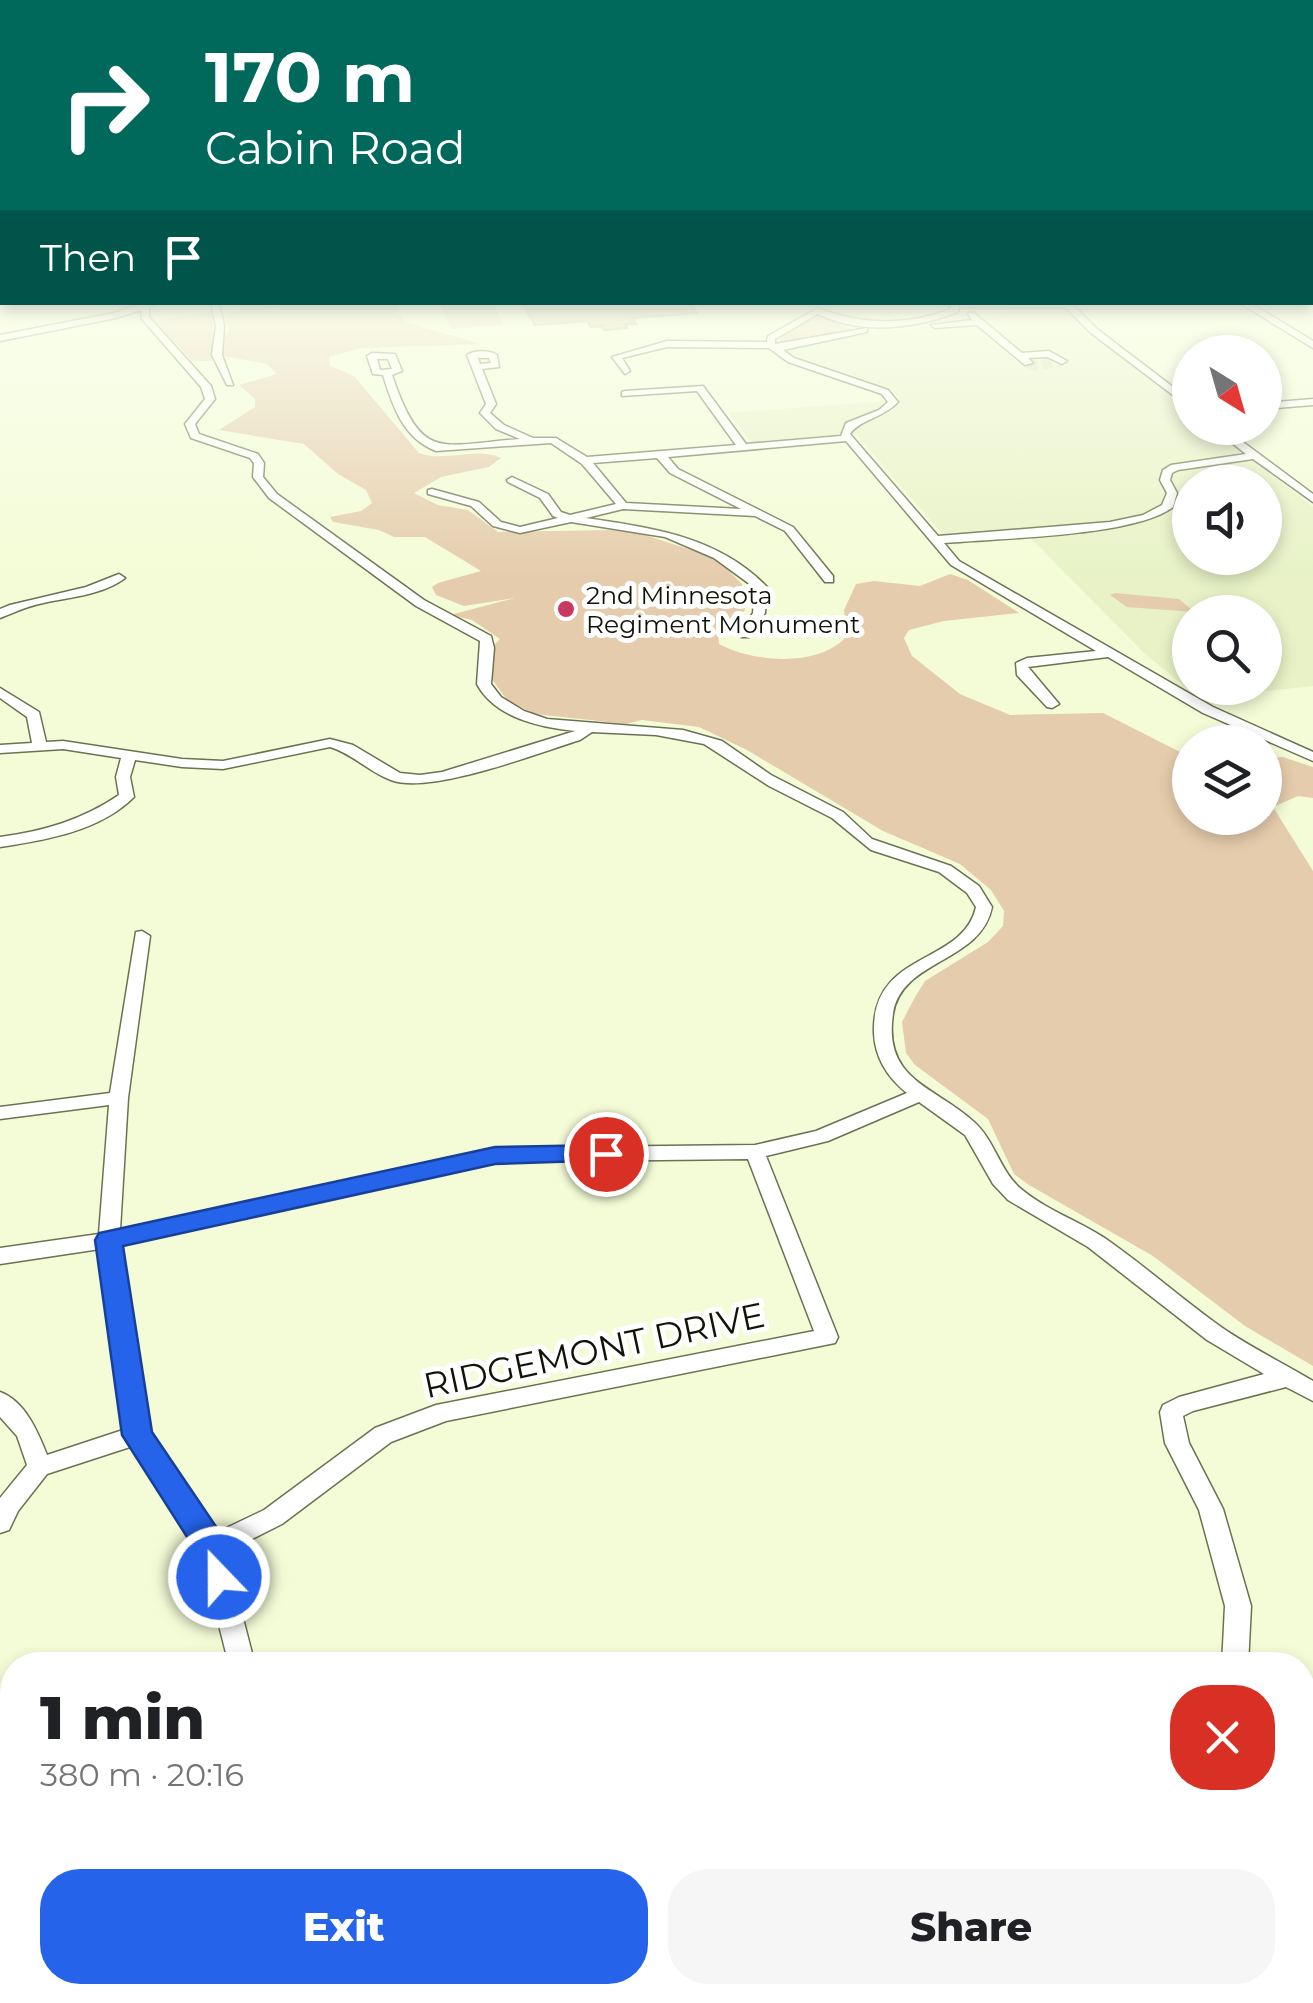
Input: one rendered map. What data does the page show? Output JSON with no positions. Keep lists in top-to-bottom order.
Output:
{
  "streets": {
    "street": ["RIDGEMONT DRIVE"]
  },
  "places": ["2nd Minnesota Regiment Monument"],
  "north": "bottom right",
  "page": {
    "turn": ["170 m", "Cabin Road"],
    "then": "Then",
    "heading": ["1 min", "380 m · 20:16"],
    "buttons": ["Exit", "Share"]
  }
}
